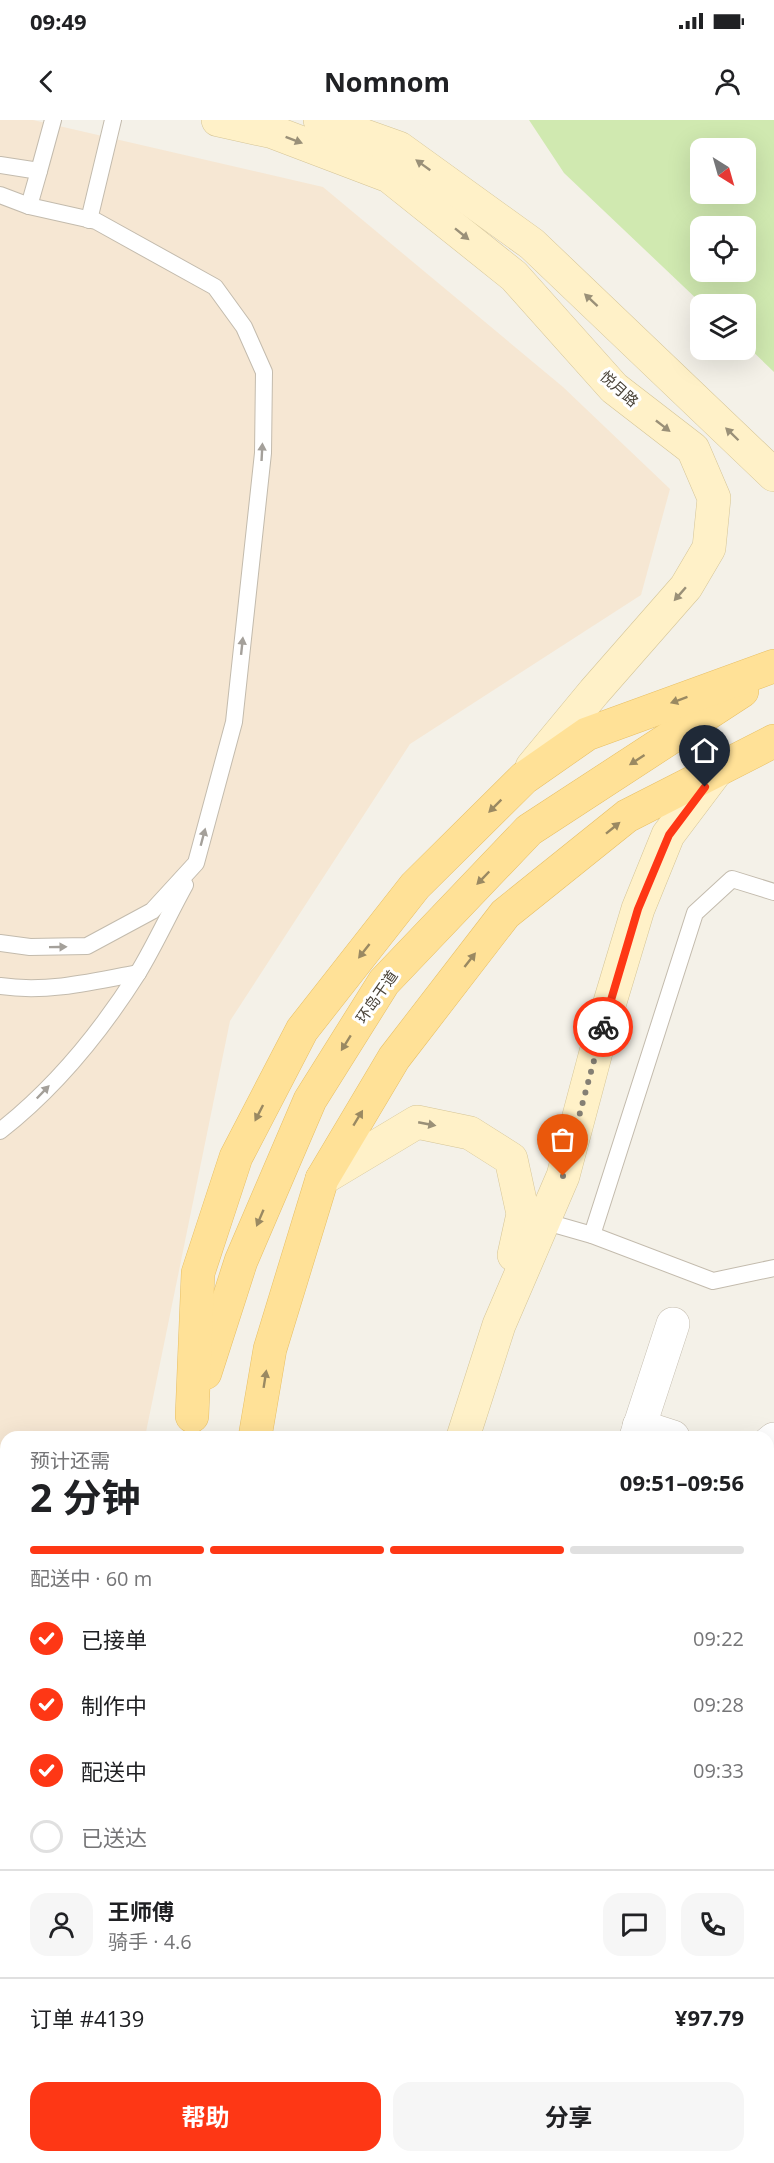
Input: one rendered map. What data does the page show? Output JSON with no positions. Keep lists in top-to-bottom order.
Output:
{
  "streets": {
    "main road": ["悦月路", "环岛干道"]
  },
  "north": "bottom right",
  "page": {
    "status": "09:49",
    "header": "Nomnom",
    "heading": ["2 分钟", "预计还需", "09:51–09:56"],
    "panel": [
      "王师傅",
      "骑手 · 4.6",
      "订单 #4139",
      "¥97.79"
    ],
    "bar": "配送中 · 60 m",
    "list": [
      ["已接单", "09:22"],
      ["制作中", "09:28"],
      ["配送中", "09:33"],
      "已送达"
    ],
    "buttons": ["帮助", "分享"]
  }
}
